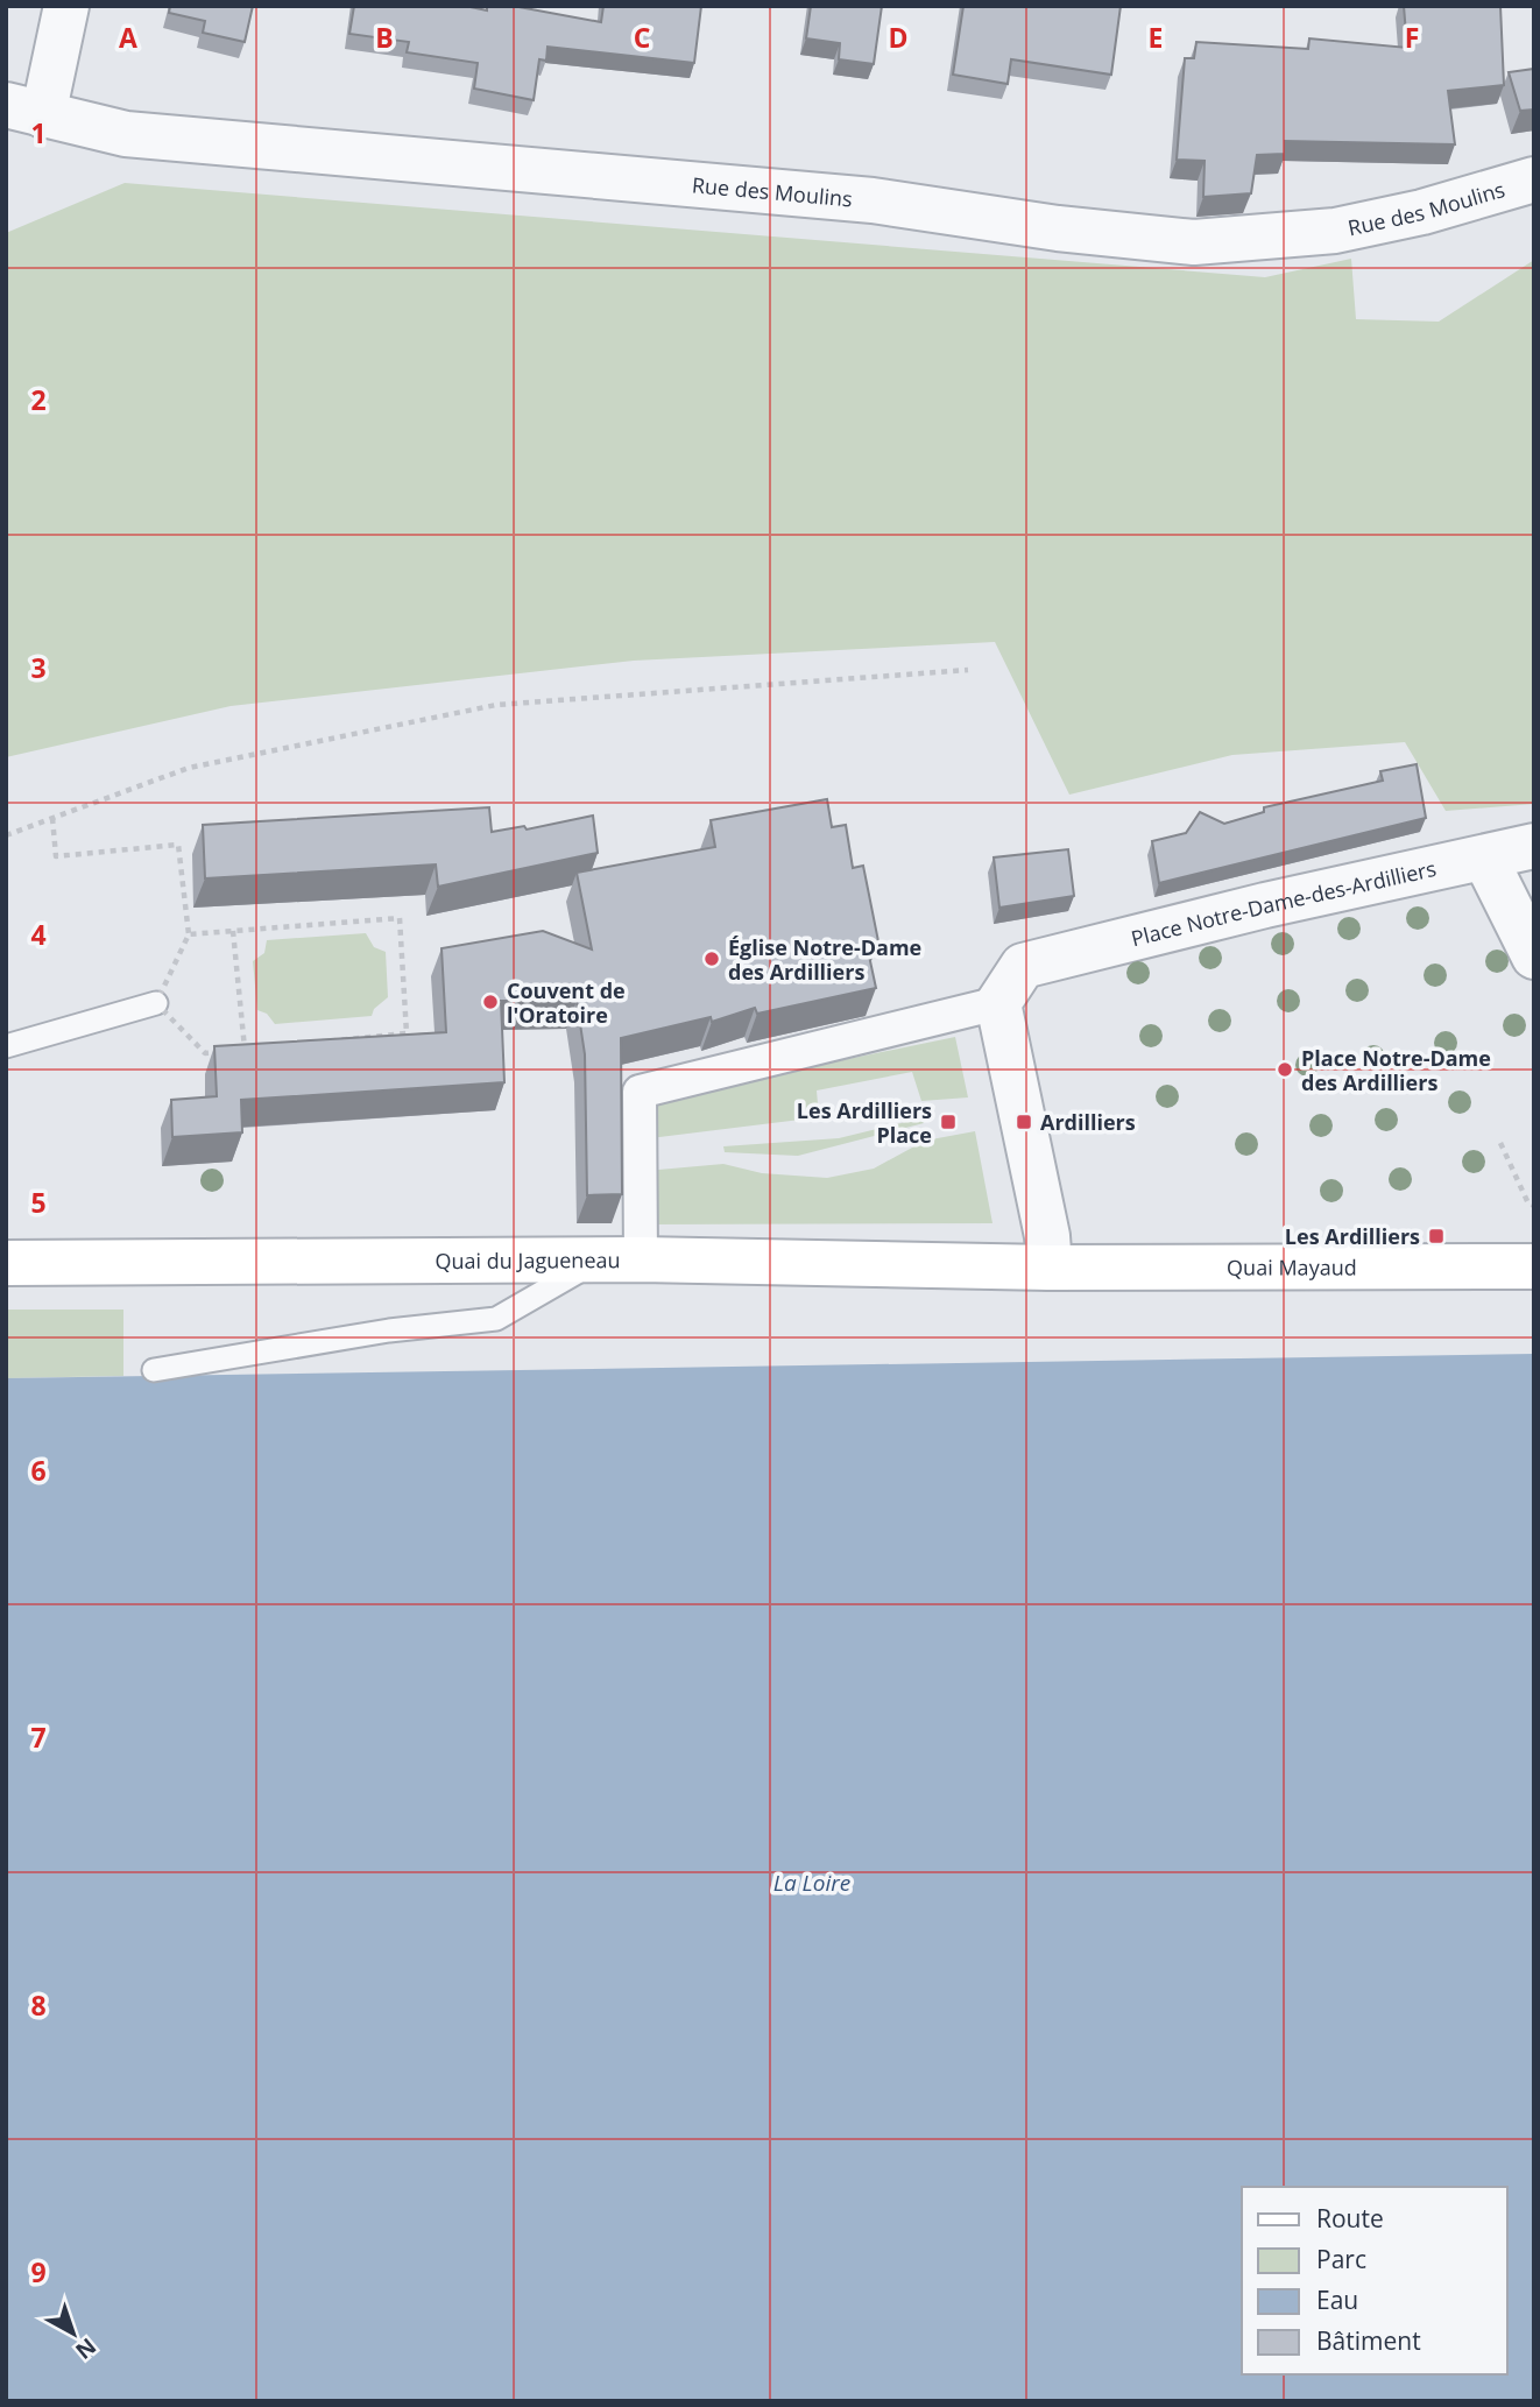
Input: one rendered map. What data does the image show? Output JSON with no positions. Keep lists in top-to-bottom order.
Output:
{
  "streets": {
    "main road": ["Quai du Jagueneau", "Quai Mayaud"],
    "street": ["Rue des Moulins", "Place Notre-Dame-des-Ardilliers"]
  },
  "crossings": [
    ["Quai du Jagueneau", "Quai Mayaud"]
  ],
  "water": ["La Loire"],
  "places": {
    "other": ["Église Notre-Dame des Ardilliers", "Couvent de l'Oratoire", "Place Notre-Dame des Ardilliers"],
    "transit": ["Les Ardilliers Place", "Ardilliers", "Les Ardilliers"]
  },
  "legend": [
    "Route",
    "Parc",
    "Eau",
    "Bâtiment"
  ],
  "north": "bottom right",
  "grid": {
    "columns": [
      "A",
      "B",
      "C",
      "D",
      "E",
      "F"
    ],
    "rows": [
      "1",
      "2",
      "3",
      "4",
      "5",
      "6",
      "7",
      "8",
      "9"
    ]
  }
}
